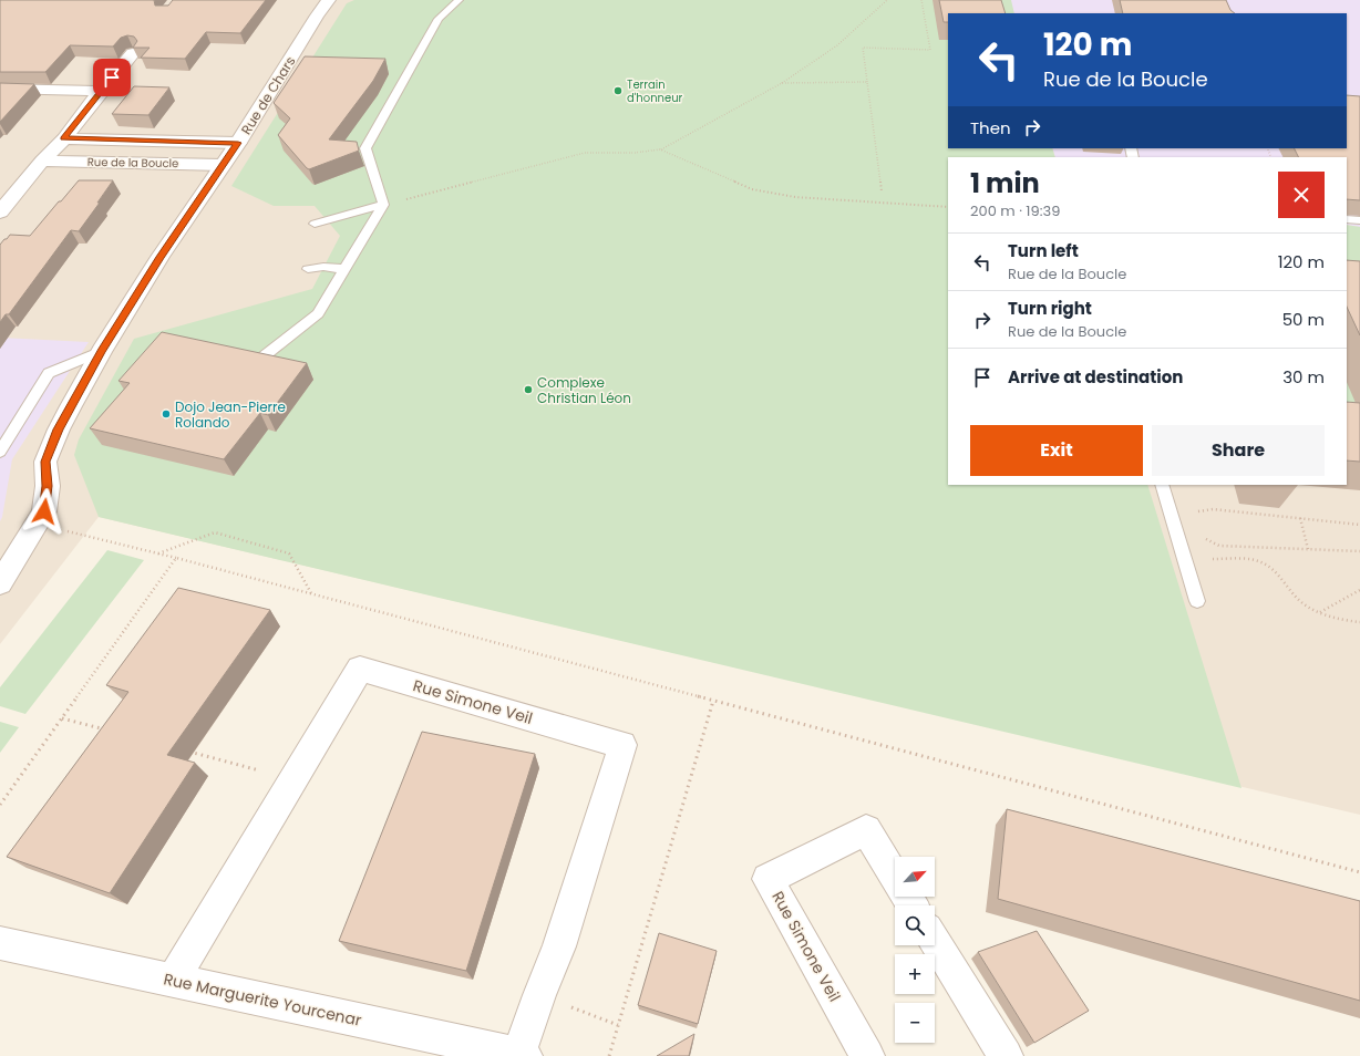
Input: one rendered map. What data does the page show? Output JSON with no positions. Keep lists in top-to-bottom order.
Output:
{
  "streets": {
    "street": [
      "Rue de Chars",
      "Rue de la Boucle",
      "Rue Simone Veil",
      "Rue Marguerite Yourcenar"
    ]
  },
  "crossings": [
    ["Rue de Chars", "Rue de la Boucle"],
    ["Rue Simone Veil", "Rue Marguerite Yourcenar"]
  ],
  "places": ["Terrain d'honneur", "Complexe Christian Léon", "Dojo Jean-Pierre Rolando"],
  "north": "top right",
  "page": {
    "turn": ["120 m", "Rue de la Boucle"],
    "then": "Then",
    "heading": ["1 min", "200 m · 19:39"],
    "list": [
      {
        "name": "Turn left",
        "note": "Rue de la Boucle",
        "value": "120 m"
      },
      {
        "name": "Turn right",
        "note": "Rue de la Boucle",
        "value": "50 m"
      },
      {
        "name": "Arrive at destination",
        "value": "30 m"
      }
    ],
    "buttons": ["Exit", "Share"],
    "map_buttons": ["+", "−"]
  }
}
